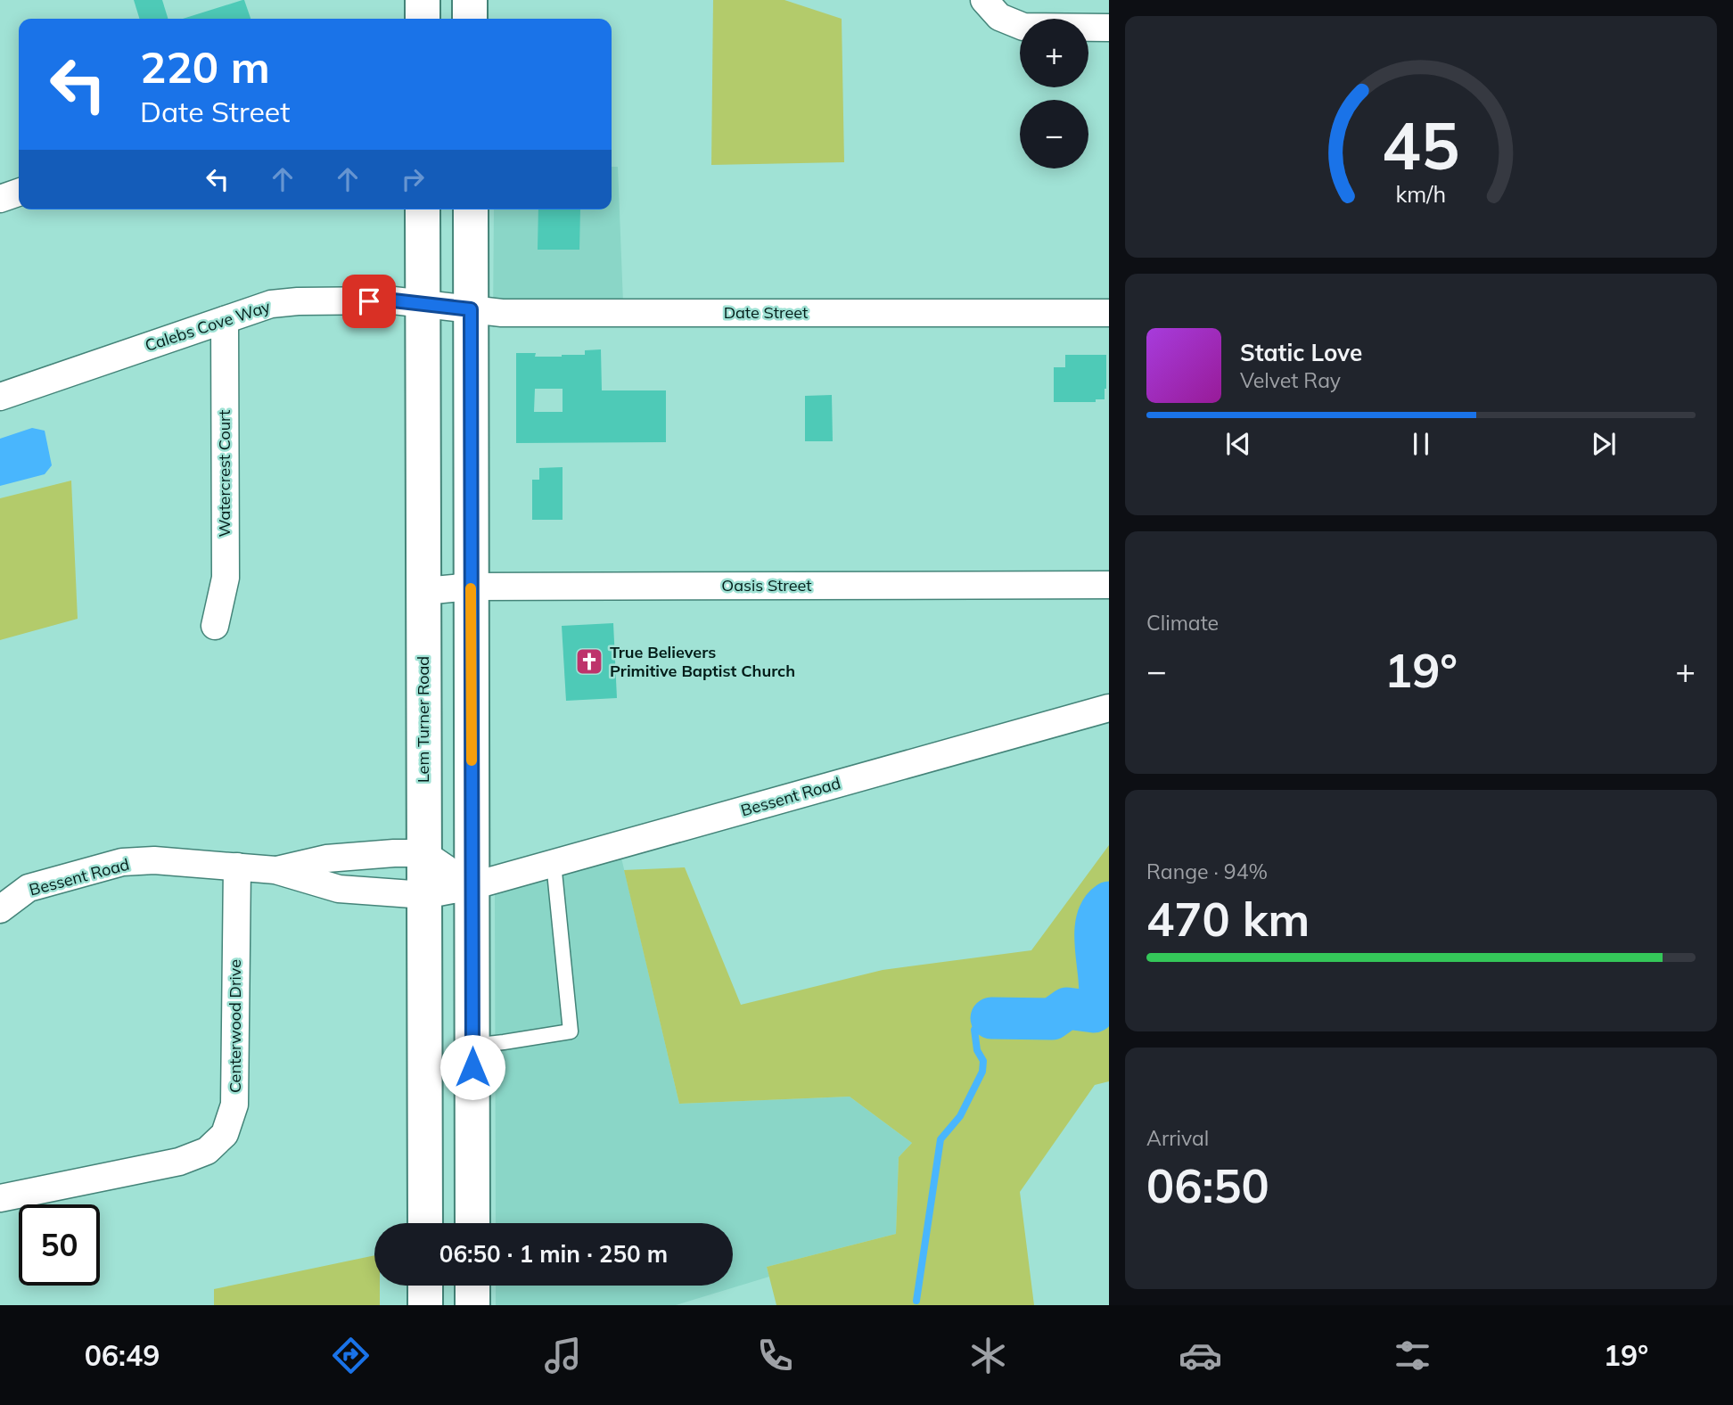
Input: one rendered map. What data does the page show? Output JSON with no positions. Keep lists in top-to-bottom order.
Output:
{
  "streets": {
    "main road": ["Lem Turner Road"],
    "street": [
      "Date Street",
      "Calebs Cove Way",
      "Watercrest Court",
      "Oasis Street",
      "Bessent Road",
      "Centerwood Drive"
    ]
  },
  "crossings": [
    ["Date Street", "Calebs Cove Way"],
    ["Date Street", "Lem Turner Road"],
    ["Calebs Cove Way", "Watercrest Court"],
    ["Calebs Cove Way", "Lem Turner Road"],
    ["Oasis Street", "Lem Turner Road"],
    ["Lem Turner Road", "Bessent Road"],
    ["Bessent Road", "Centerwood Drive"]
  ],
  "places": {
    "church": ["True Believers Primitive Baptist Church"]
  },
  "page": {
    "map_buttons": ["+", "−"],
    "turn": ["220 m", "Date Street"],
    "song": ["Static Love", "Velvet Ray"],
    "tile": [
      "Climate",
      ["Range · 94%", "470 km"],
      ["Arrival", "06:50"]
    ],
    "heat": ["−", "19°", "+"],
    "limit": "50",
    "trip": "06:50 · 1 min · 250 m",
    "tabs": ["06:49", "19°"],
    "gauge": ["45", "km/h"]
  }
}
